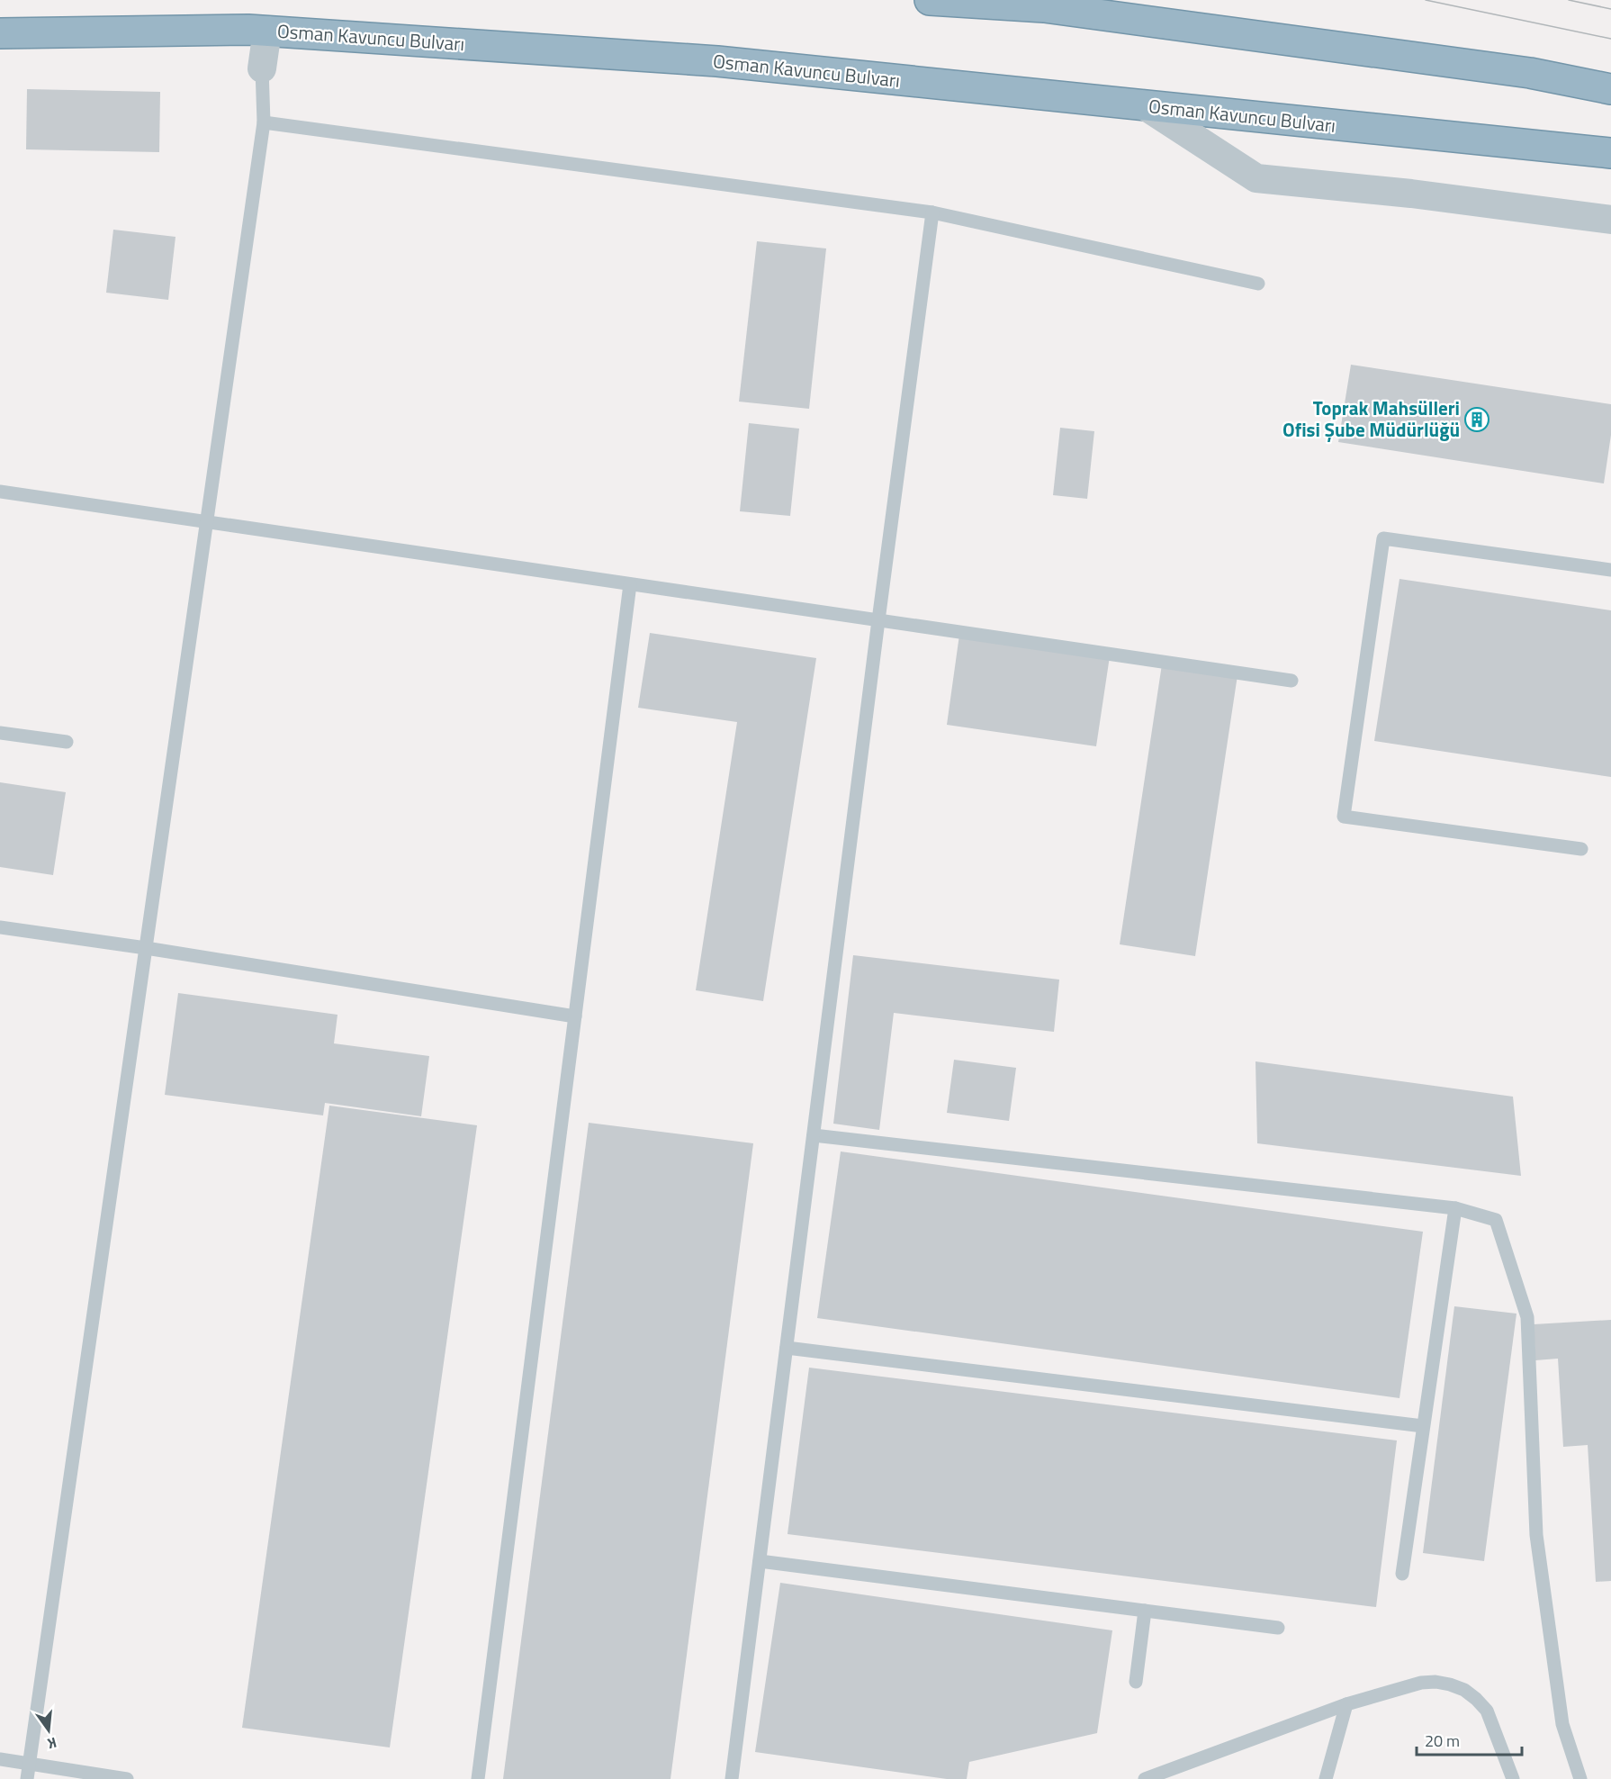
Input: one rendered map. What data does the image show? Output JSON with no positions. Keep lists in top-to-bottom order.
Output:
{
  "streets": {
    "highway": ["Osman Kavuncu Bulvarı"]
  },
  "places": {
    "building": ["Toprak Mahsülleri Ofisi Şube Müdürlüğü"]
  },
  "scale_bar": "20 m",
  "north": "bottom"
}
